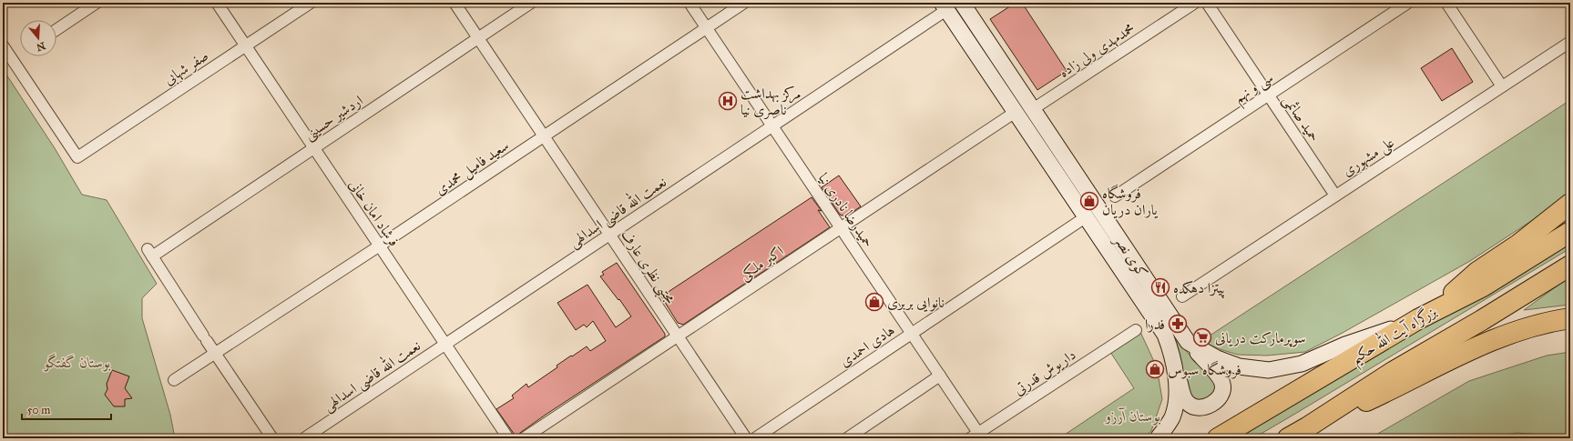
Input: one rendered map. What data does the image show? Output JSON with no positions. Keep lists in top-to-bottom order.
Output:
{
  "streets": {
    "highway": ["بزرگراه آیت الله حکیم"],
    "main road": ["کوی نصر"],
    "street": [
      "محمدمهدی ولی زاده",
      "صفر شهابی",
      "سی و نهم",
      "اردشیر حسینی",
      "حمید صائمی",
      "علی مشهوری",
      "سعید فامیل محمدی",
      "حمیدرضا نادری نیا",
      "نعمت الله قاضی اسدالهی",
      "فرشاد امان خانی",
      "اکبر ملکی",
      "مجتبی نظری عارف",
      "هادی احمدی",
      "داریوش قدرتی"
    ]
  },
  "crossings": [
    ["محمدمهدی ولی زاده", "کوی نصر"],
    ["صفر شهابی", "فرشاد امان خانی"],
    ["سی و نهم", "حمید صائمی"],
    ["اردشیر حسینی", "سعید فامیل محمدی"],
    ["اردشیر حسینی", "فرشاد امان خانی"],
    ["اردشیر حسینی", "مجتبی نظری عارف"],
    ["حمید صائمی", "علی مشهوری"],
    ["سعید فامیل محمدی", "حمیدرضا نادری نیا"],
    ["سعید فامیل محمدی", "فرشاد امان خانی"],
    ["سعید فامیل محمدی", "مجتبی نظری عارف"],
    ["حمیدرضا نادری نیا", "نعمت الله قاضی اسدالهی"],
    ["حمیدرضا نادری نیا", "اکبر ملکی"],
    ["حمیدرضا نادری نیا", "هادی احمدی"],
    ["حمیدرضا نادری نیا", "داریوش قدرتی"],
    ["نعمت الله قاضی اسدالهی", "فرشاد امان خانی"],
    ["نعمت الله قاضی اسدالهی", "کوی نصر"],
    ["نعمت الله قاضی اسدالهی", "مجتبی نظری عارف"],
    ["کوی نصر", "اکبر ملکی"],
    ["کوی نصر", "بزرگراه آیت الله حکیم"],
    ["کوی نصر", "هادی احمدی"],
    ["اکبر ملکی", "مجتبی نظری عارف"]
  ],
  "parks": ["بوستان گفتگو", "بوستان آرزو"],
  "places": {
    "hospital": ["مرکز بهداشت ناصری نیا"],
    "shop": ["فروشگاه یاران دریان", "نانوایی بربری", "فروشگاه سبوس"],
    "restaurant": ["پیتزا دهکده"],
    "pharmacy": ["فدرا"],
    "supermarket": ["سوپرمارکت دریانی"]
  },
  "scale_bar": "50 m",
  "north": "bottom"
}
